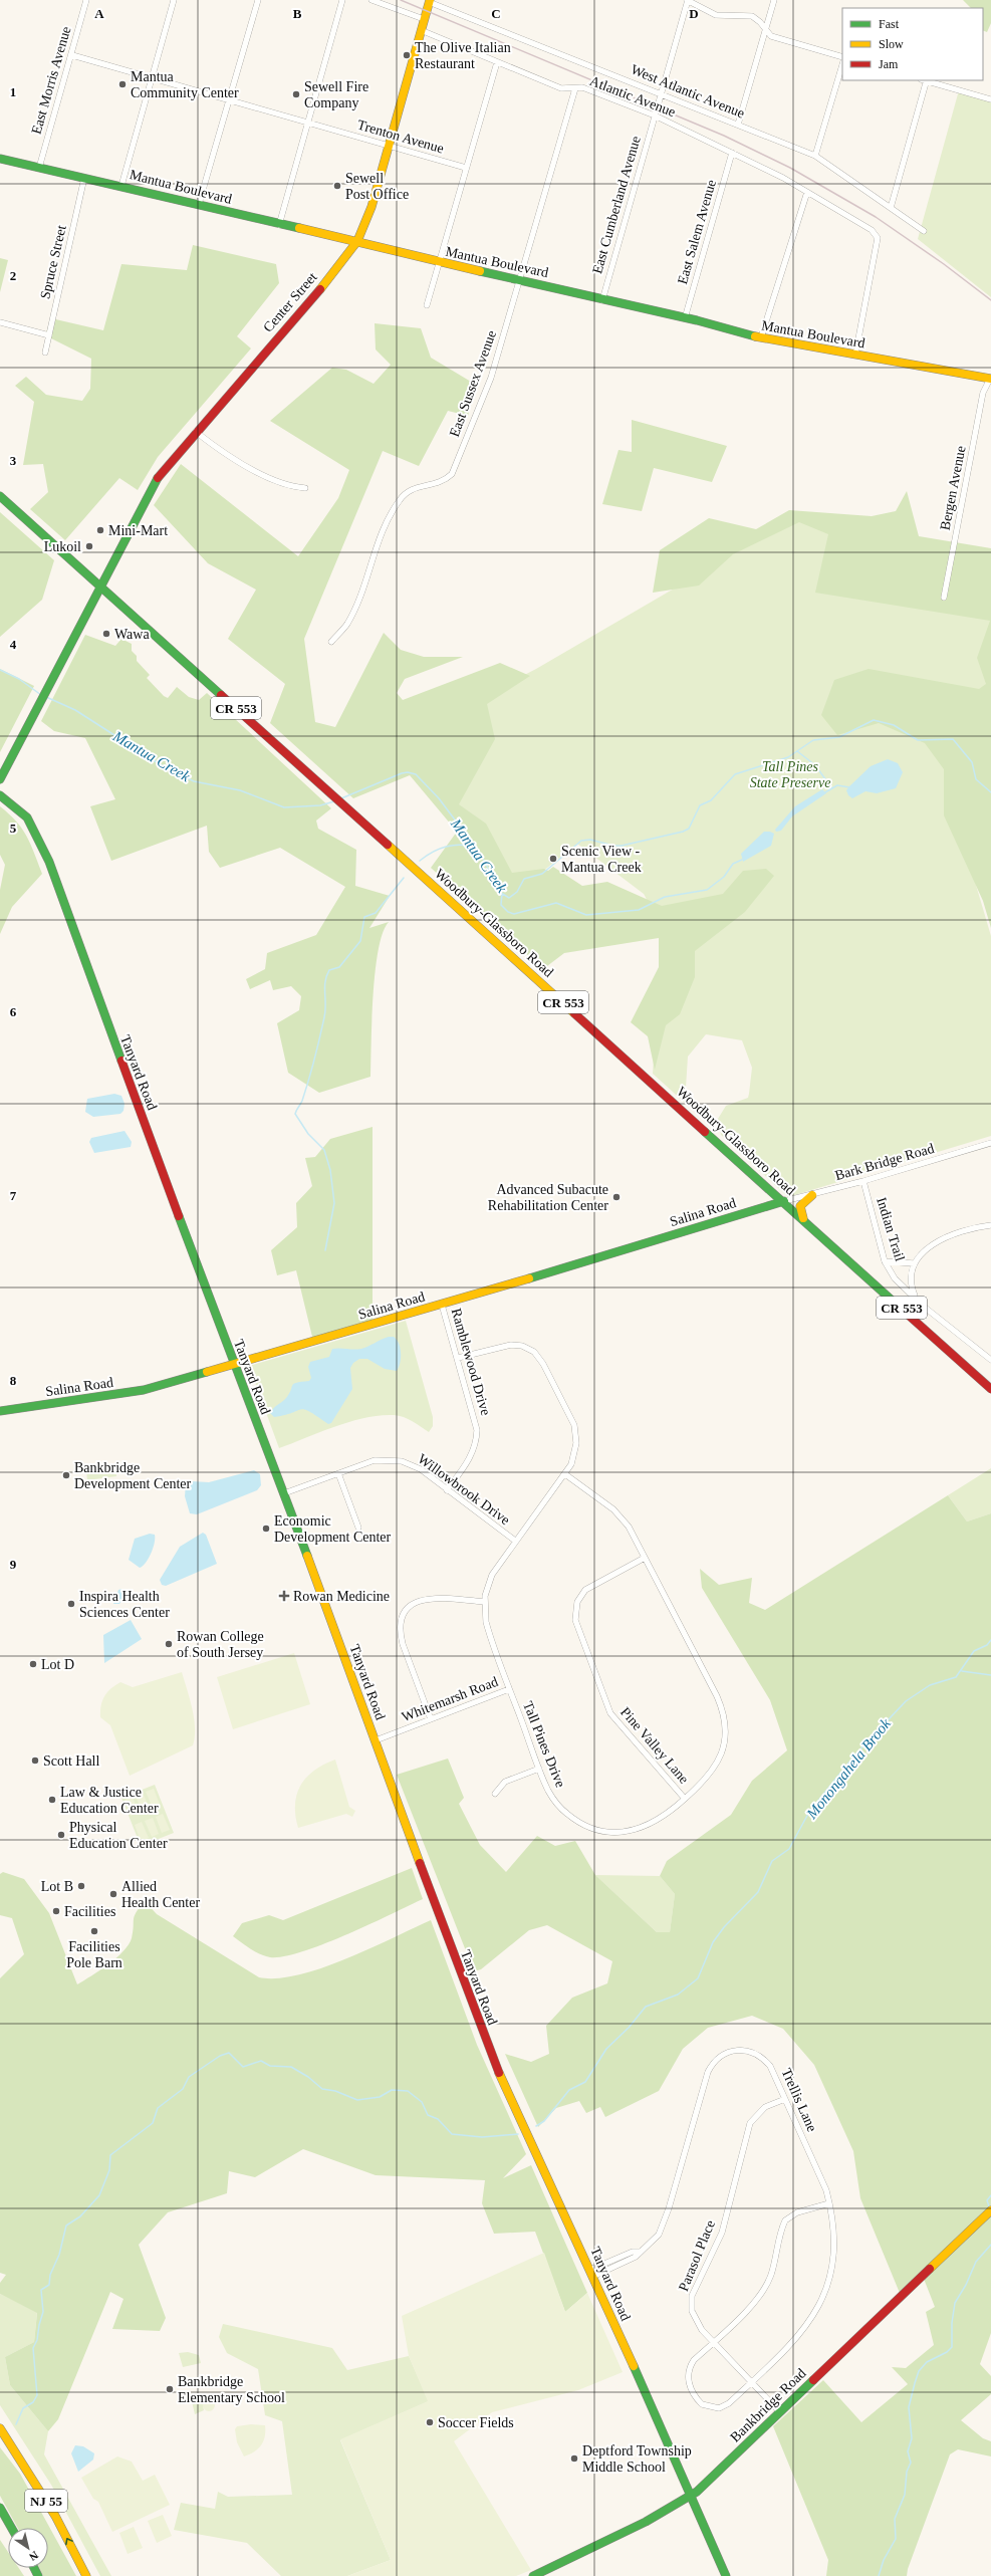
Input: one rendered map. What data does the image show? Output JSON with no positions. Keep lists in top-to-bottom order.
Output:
{
  "streets": {
    "main road": [
      "Mantua Boulevard",
      "Center Street",
      "CR 553",
      "Woodbury-Glassboro Road",
      "Tanyard Road",
      "Salina Road",
      "Bankbridge Road",
      "NJ 55"
    ],
    "street": [
      "East Morris Avenue",
      "West Atlantic Avenue",
      "Atlantic Avenue",
      "Trenton Avenue",
      "East Cumberland Avenue",
      "East Salem Avenue",
      "Spruce Street",
      "East Sussex Avenue",
      "Bergen Avenue",
      "Bark Bridge Road",
      "Indian Trail",
      "Ramblewood Drive",
      "Willowbrook Drive",
      "Whitemarsh Road",
      "Tall Pines Drive",
      "Pine Valley Lane",
      "Trellis Lane",
      "Parasol Place"
    ]
  },
  "crossings": [
    ["East Morris Avenue", "Trenton Avenue"],
    ["East Morris Avenue", "Mantua Boulevard"],
    ["West Atlantic Avenue", "East Cumberland Avenue"],
    ["West Atlantic Avenue", "Center Street"],
    ["Atlantic Avenue", "Mantua Boulevard"],
    ["Atlantic Avenue", "East Cumberland Avenue"],
    ["Atlantic Avenue", "East Salem Avenue"],
    ["Atlantic Avenue", "Center Street"],
    ["Atlantic Avenue", "East Sussex Avenue"],
    ["Trenton Avenue", "Center Street"],
    ["Mantua Boulevard", "East Cumberland Avenue"],
    ["Mantua Boulevard", "East Salem Avenue"],
    ["Mantua Boulevard", "Spruce Street"],
    ["Mantua Boulevard", "Center Street"],
    ["Mantua Boulevard", "East Sussex Avenue"],
    ["Mantua Boulevard", "Bergen Avenue"],
    ["Center Street", "CR 553"],
    ["Center Street", "Woodbury-Glassboro Road"],
    ["CR 553", "Woodbury-Glassboro Road"],
    ["Woodbury-Glassboro Road", "Bark Bridge Road"],
    ["Woodbury-Glassboro Road", "Salina Road"],
    ["Tanyard Road", "Salina Road"],
    ["Tanyard Road", "Willowbrook Drive"],
    ["Tanyard Road", "Whitemarsh Road"],
    ["Tanyard Road", "Trellis Lane"],
    ["Tanyard Road", "Bankbridge Road"],
    ["Bark Bridge Road", "Salina Road"],
    ["Bark Bridge Road", "Indian Trail"],
    ["Salina Road", "Ramblewood Drive"],
    ["Ramblewood Drive", "Willowbrook Drive"],
    ["Ramblewood Drive", "Tall Pines Drive"],
    ["Willowbrook Drive", "Tall Pines Drive"],
    ["Whitemarsh Road", "Tall Pines Drive"],
    ["Tall Pines Drive", "Pine Valley Lane"],
    ["Trellis Lane", "Parasol Place"],
    ["Parasol Place", "Bankbridge Road"]
  ],
  "water": ["Mantua Creek", "Monongahela Brook"],
  "parks": ["Tall Pines State Preserve"],
  "places": {
    "other": [
      "The Olive Italian Restaurant",
      "Mantua Community Center",
      "Sewell Fire Company",
      "Sewell Post Office",
      "Mini-Mart",
      "Lukoil",
      "Wawa",
      "Scenic View - Mantua Creek",
      "Advanced Subacute Rehabilitation Center",
      "Bankbridge Development Center",
      "Economic Development Center",
      "Inspira Health Sciences Center",
      "Rowan College of South Jersey",
      "Lot D",
      "Scott Hall",
      "Law & Justice Education Center",
      "Physical Education Center",
      "Lot B",
      "Allied Health Center",
      "Facilities",
      "Facilities Pole Barn",
      "Bankbridge Elementary School",
      "Soccer Fields",
      "Deptford Township Middle School"
    ],
    "health": ["Rowan Medicine"]
  },
  "legend": ["Fast", "Slow", "Jam"],
  "north": "bottom right",
  "grid": {
    "columns": [
      "A",
      "B",
      "C",
      "D"
    ],
    "rows": [
      "1",
      "2",
      "3",
      "4",
      "5",
      "6",
      "7",
      "8",
      "9"
    ]
  }
}
